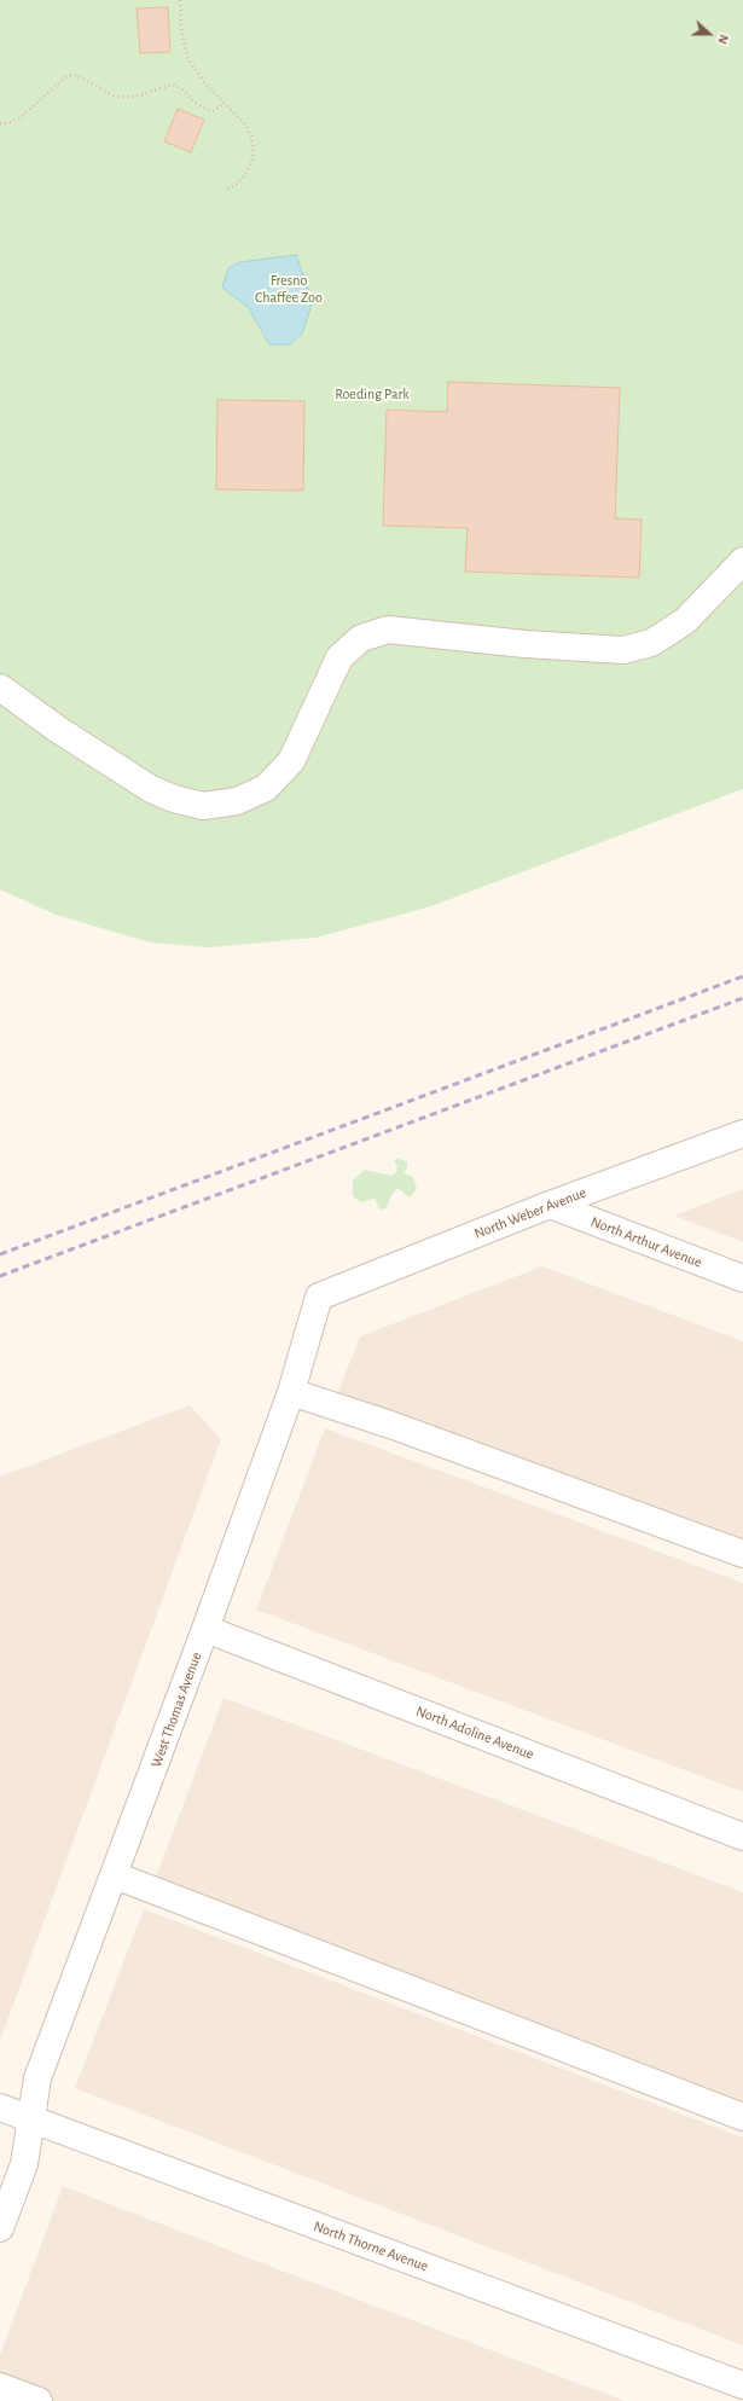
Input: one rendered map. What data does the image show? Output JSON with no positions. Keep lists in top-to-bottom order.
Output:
{
  "streets": {
    "street": [
      "North Weber Avenue",
      "North Arthur Avenue",
      "West Thomas Avenue",
      "North Adoline Avenue",
      "North Thorne Avenue"
    ]
  },
  "crossings": [
    ["North Weber Avenue", "North Arthur Avenue"],
    ["North Weber Avenue", "West Thomas Avenue"],
    ["West Thomas Avenue", "North Adoline Avenue"],
    ["West Thomas Avenue", "North Thorne Avenue"]
  ],
  "parks": ["Fresno Chaffee Zoo", "Roeding Park"],
  "north": "right"
}
